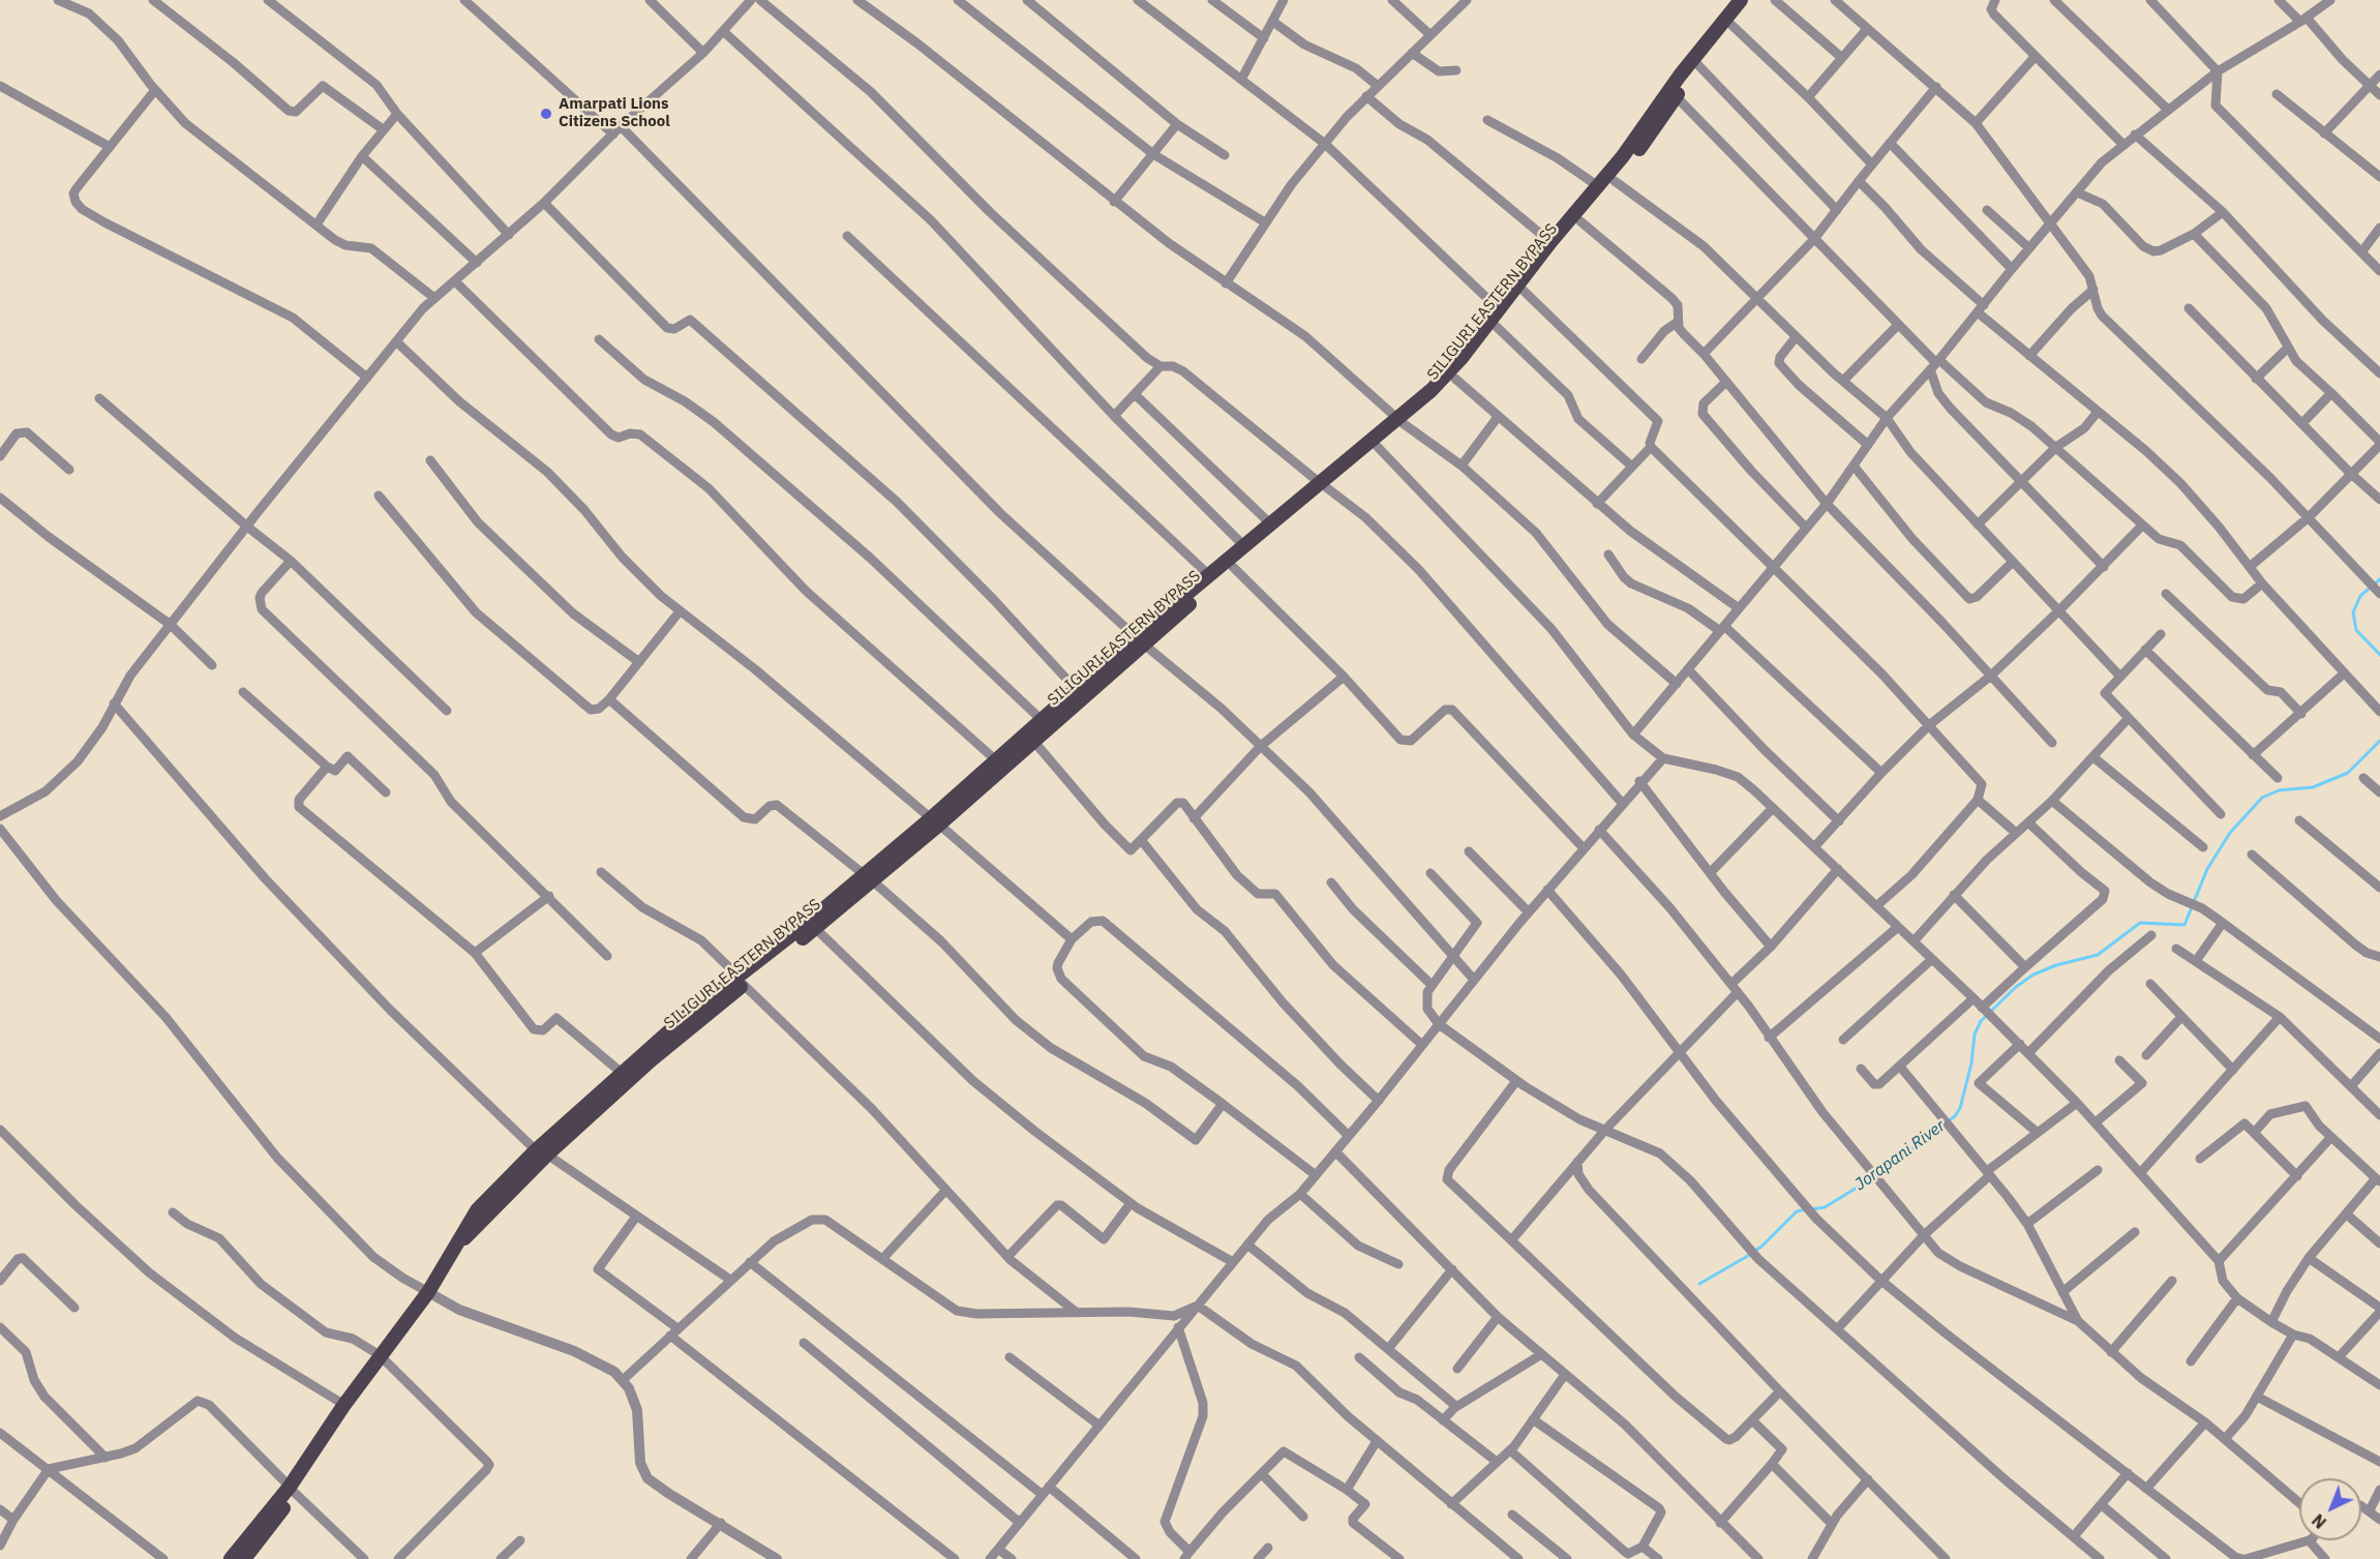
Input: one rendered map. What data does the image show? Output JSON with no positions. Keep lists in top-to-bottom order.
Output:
{
  "streets": {
    "main road": ["SILIGURI EASTERN BYPASS"]
  },
  "water": ["Jorapani River"],
  "places": ["Amarpati Lions Citizens School"],
  "north": "bottom left"
}
